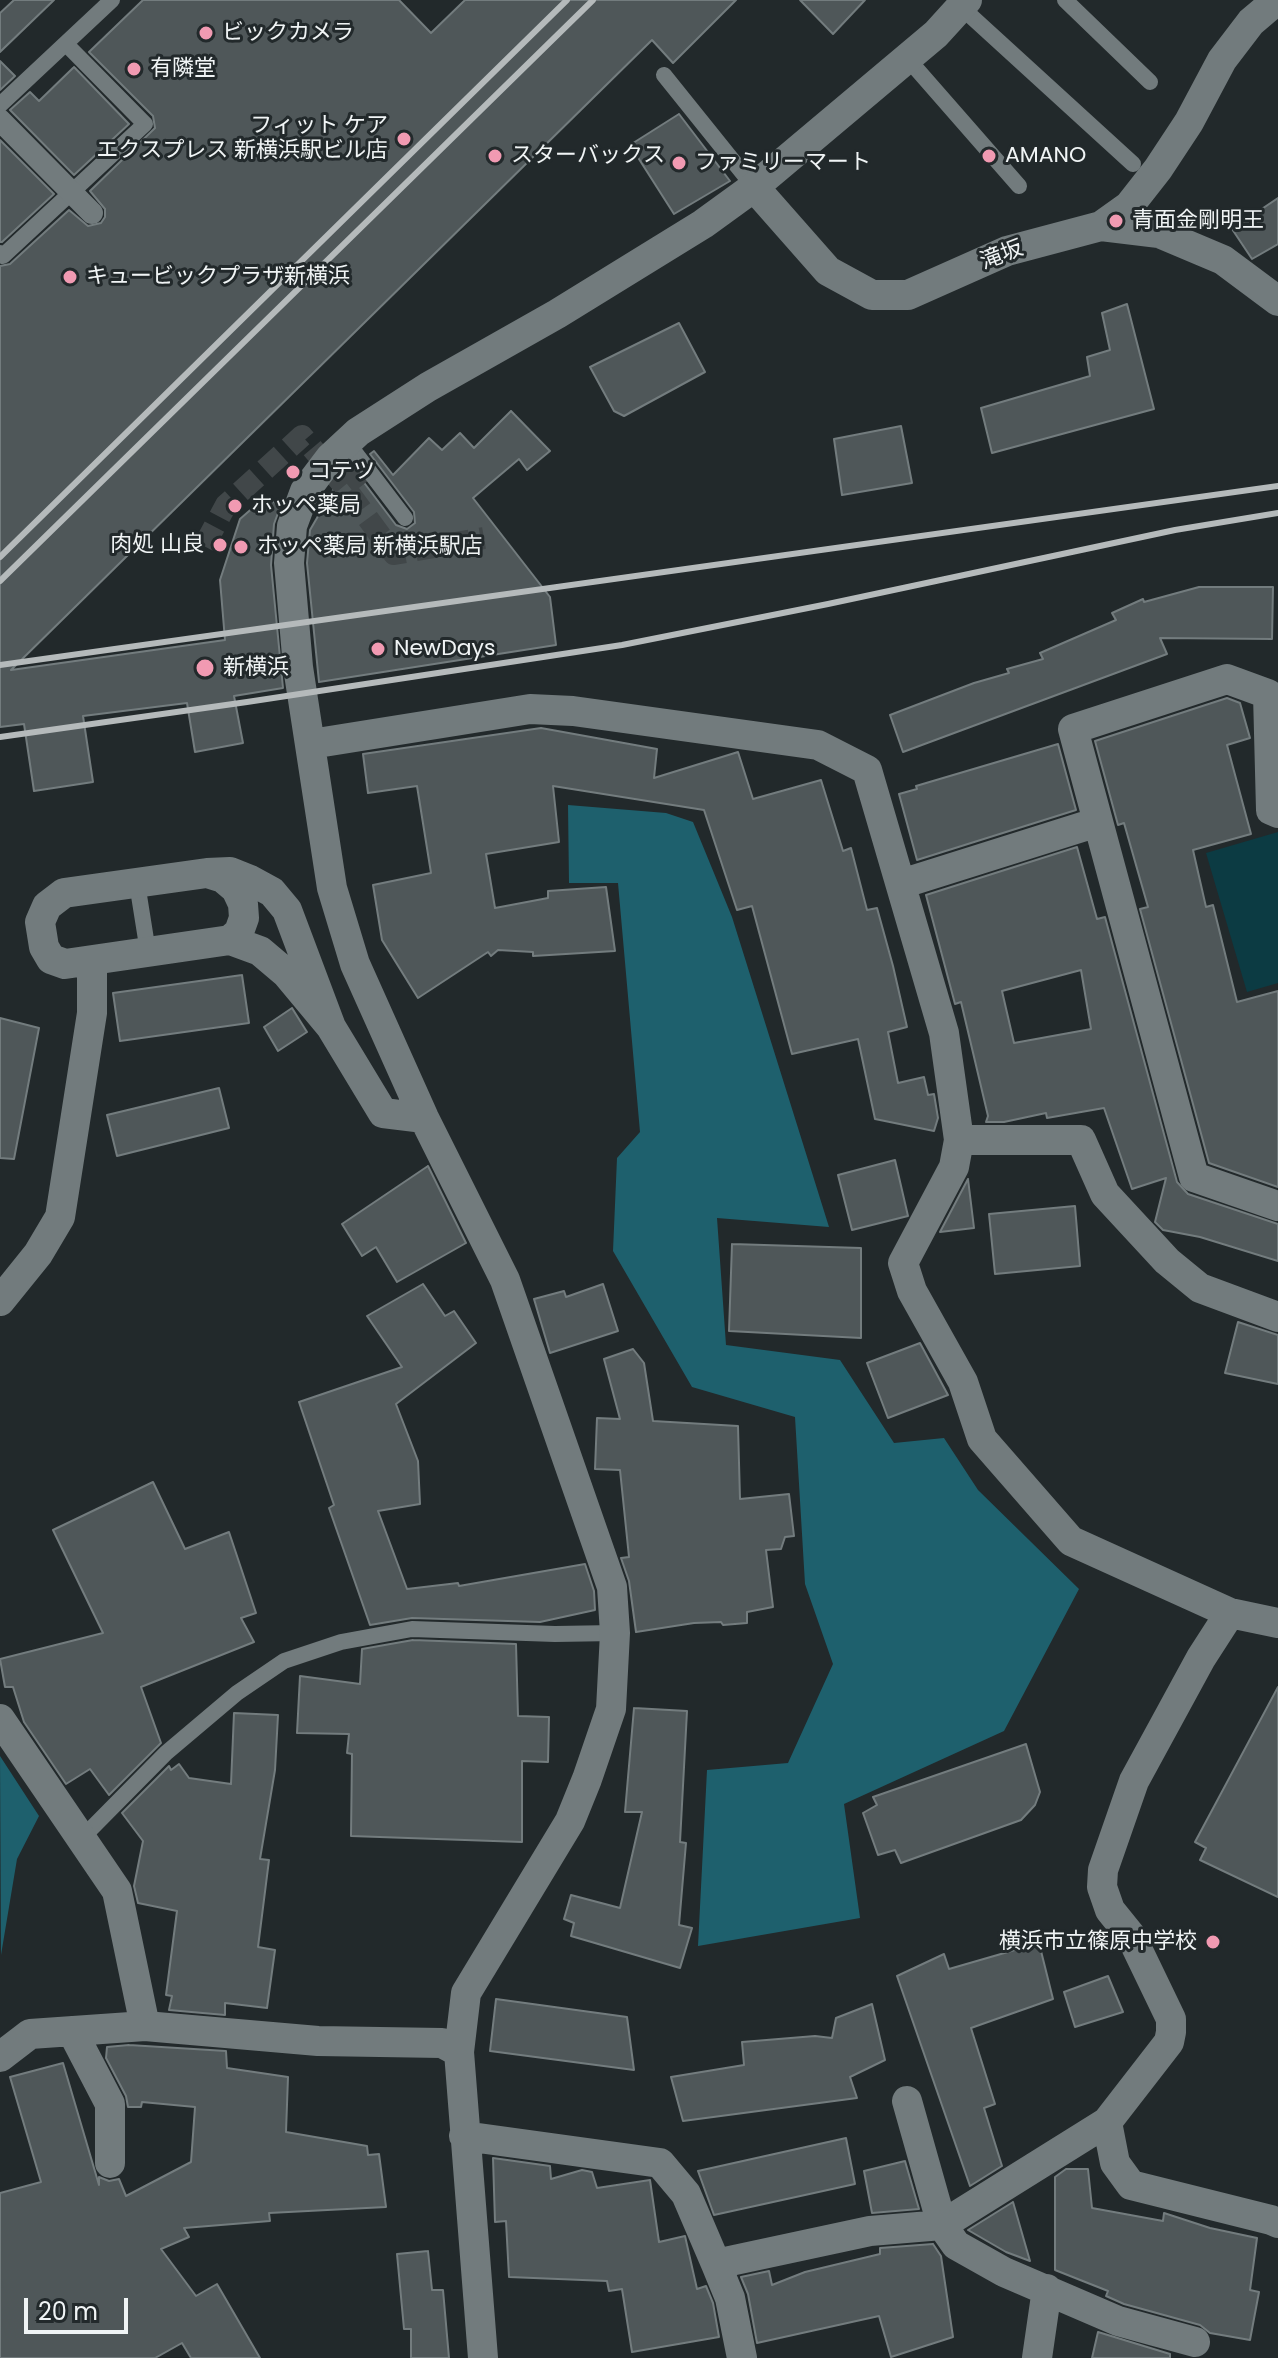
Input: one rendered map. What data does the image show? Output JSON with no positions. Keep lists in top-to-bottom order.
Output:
{
  "streets": {
    "street": ["滝坂"]
  },
  "places": [
    "ビックカメラ",
    "有隣堂",
    "フィット ケア エクスプレス 新横浜駅ビル店",
    "スターバックス",
    "AMANO",
    "ファミリーマート",
    "青面金剛明王",
    "キュービックプラザ新横浜",
    "コテツ",
    "ホッペ薬局",
    "肉処 山良",
    "ホッペ薬局 新横浜駅店",
    "NewDays",
    "新横浜",
    "横浜市立篠原中学校"
  ],
  "scale_bar": "20 m"
}
